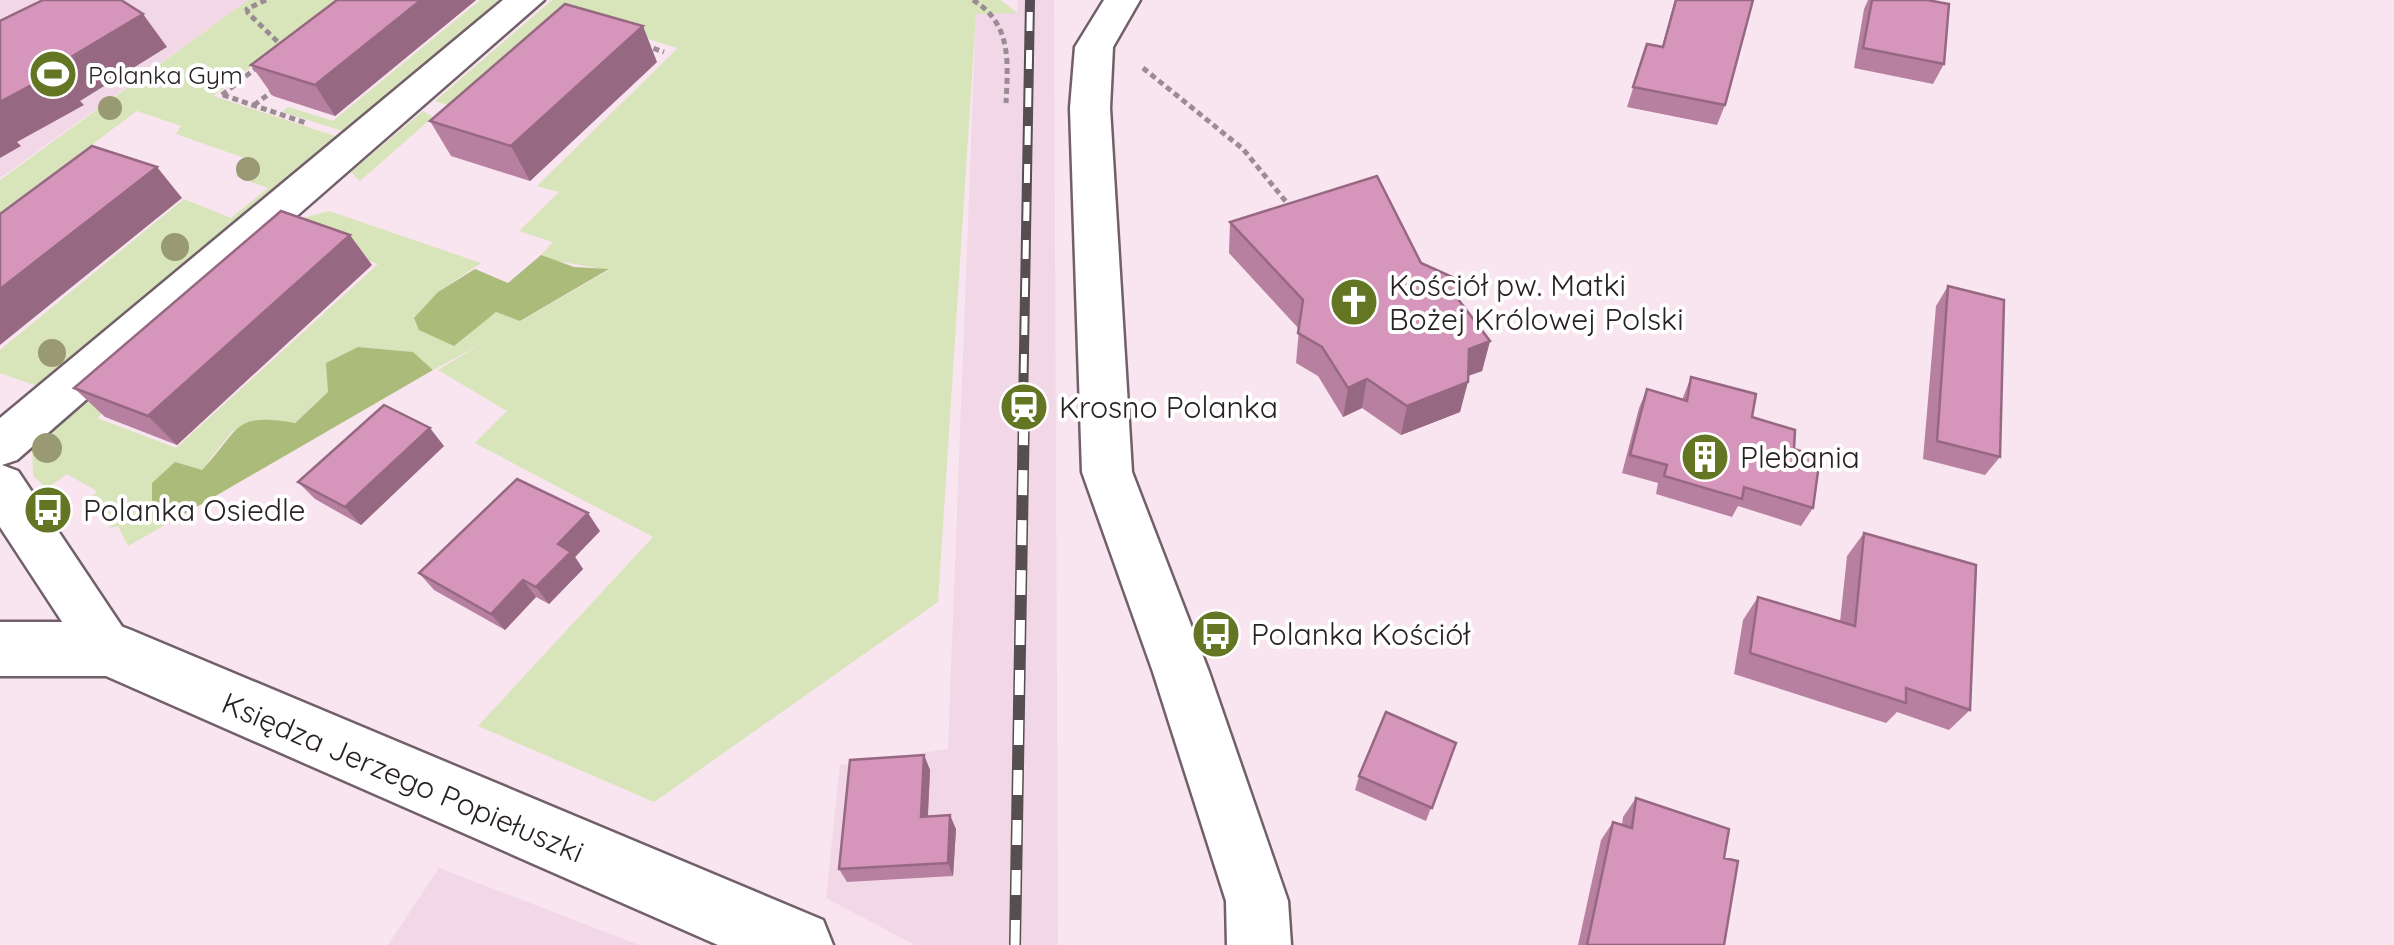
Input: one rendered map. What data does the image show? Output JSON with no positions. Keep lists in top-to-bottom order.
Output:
{
  "streets": {
    "street": ["Księdza Jerzego Popiełuszki"]
  },
  "places": {
    "sports": ["Polanka Gym"],
    "church": ["Kościół pw. Matki Bożej Królowej Polski"],
    "station": ["Krosno Polanka"],
    "building": ["Plebania"],
    "bus stop": ["Polanka Osiedle", "Polanka Kościół"]
  }
}
